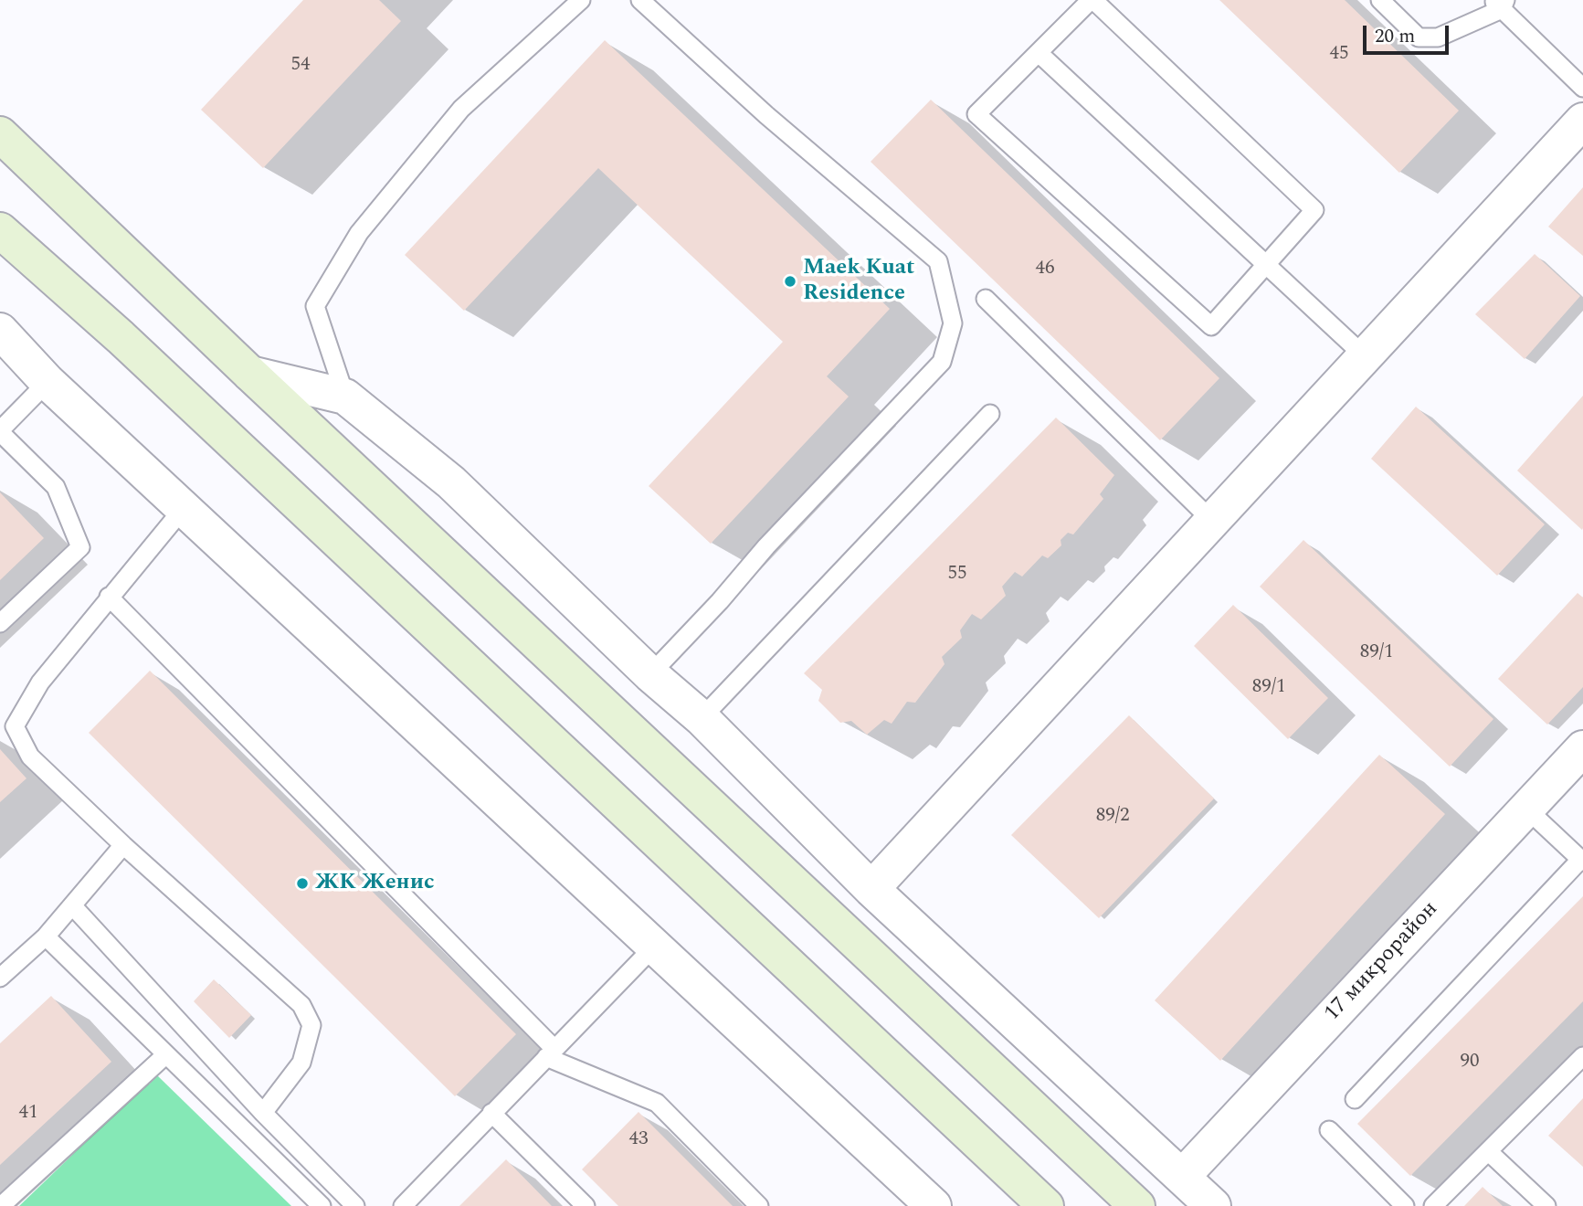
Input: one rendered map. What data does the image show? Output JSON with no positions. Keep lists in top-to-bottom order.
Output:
{
  "streets": {
    "street": ["17 микрорайон"]
  },
  "places": ["Maek Kuat Residence", "ЖК Женис"],
  "house_numbers": [
    "45",
    "54",
    "46",
    "55",
    "89/1",
    "89/1",
    "89/2",
    "90",
    "41",
    "43"
  ],
  "scale_bar": "20 m"
}
